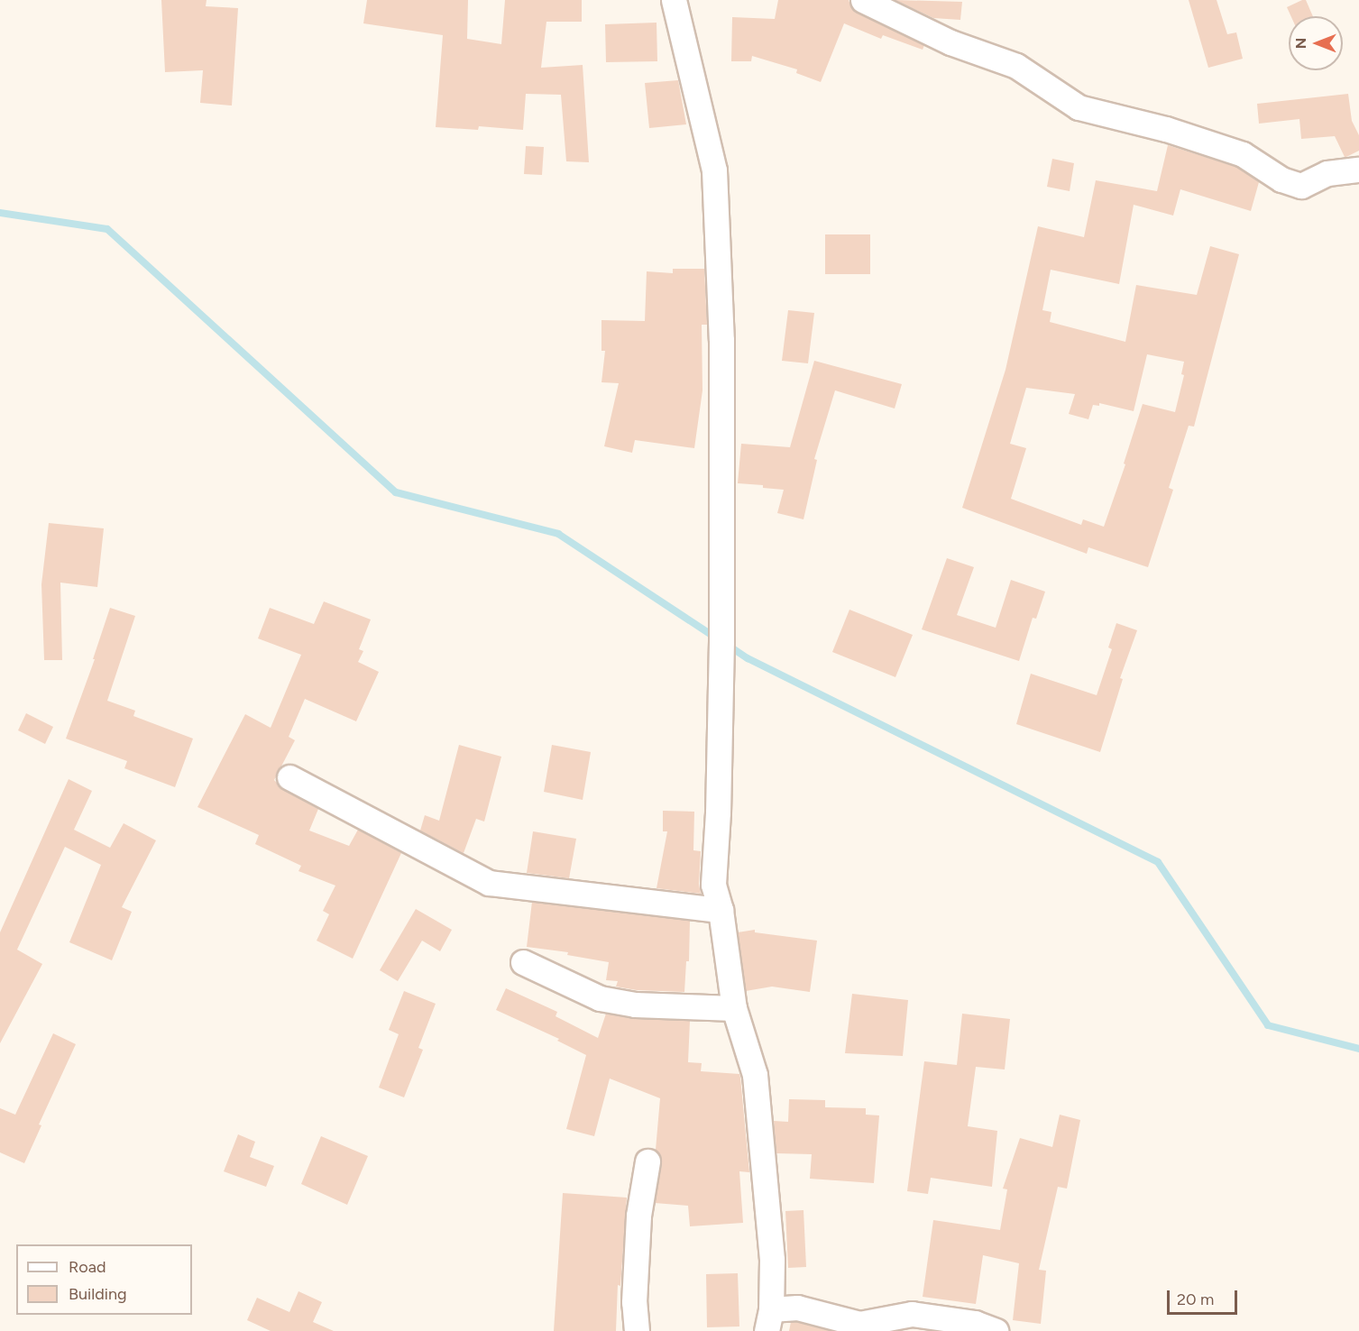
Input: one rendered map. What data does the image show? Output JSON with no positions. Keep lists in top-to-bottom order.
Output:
{
  "legend": ["Road", "Building"],
  "scale_bar": "20 m",
  "north": "left"
}
